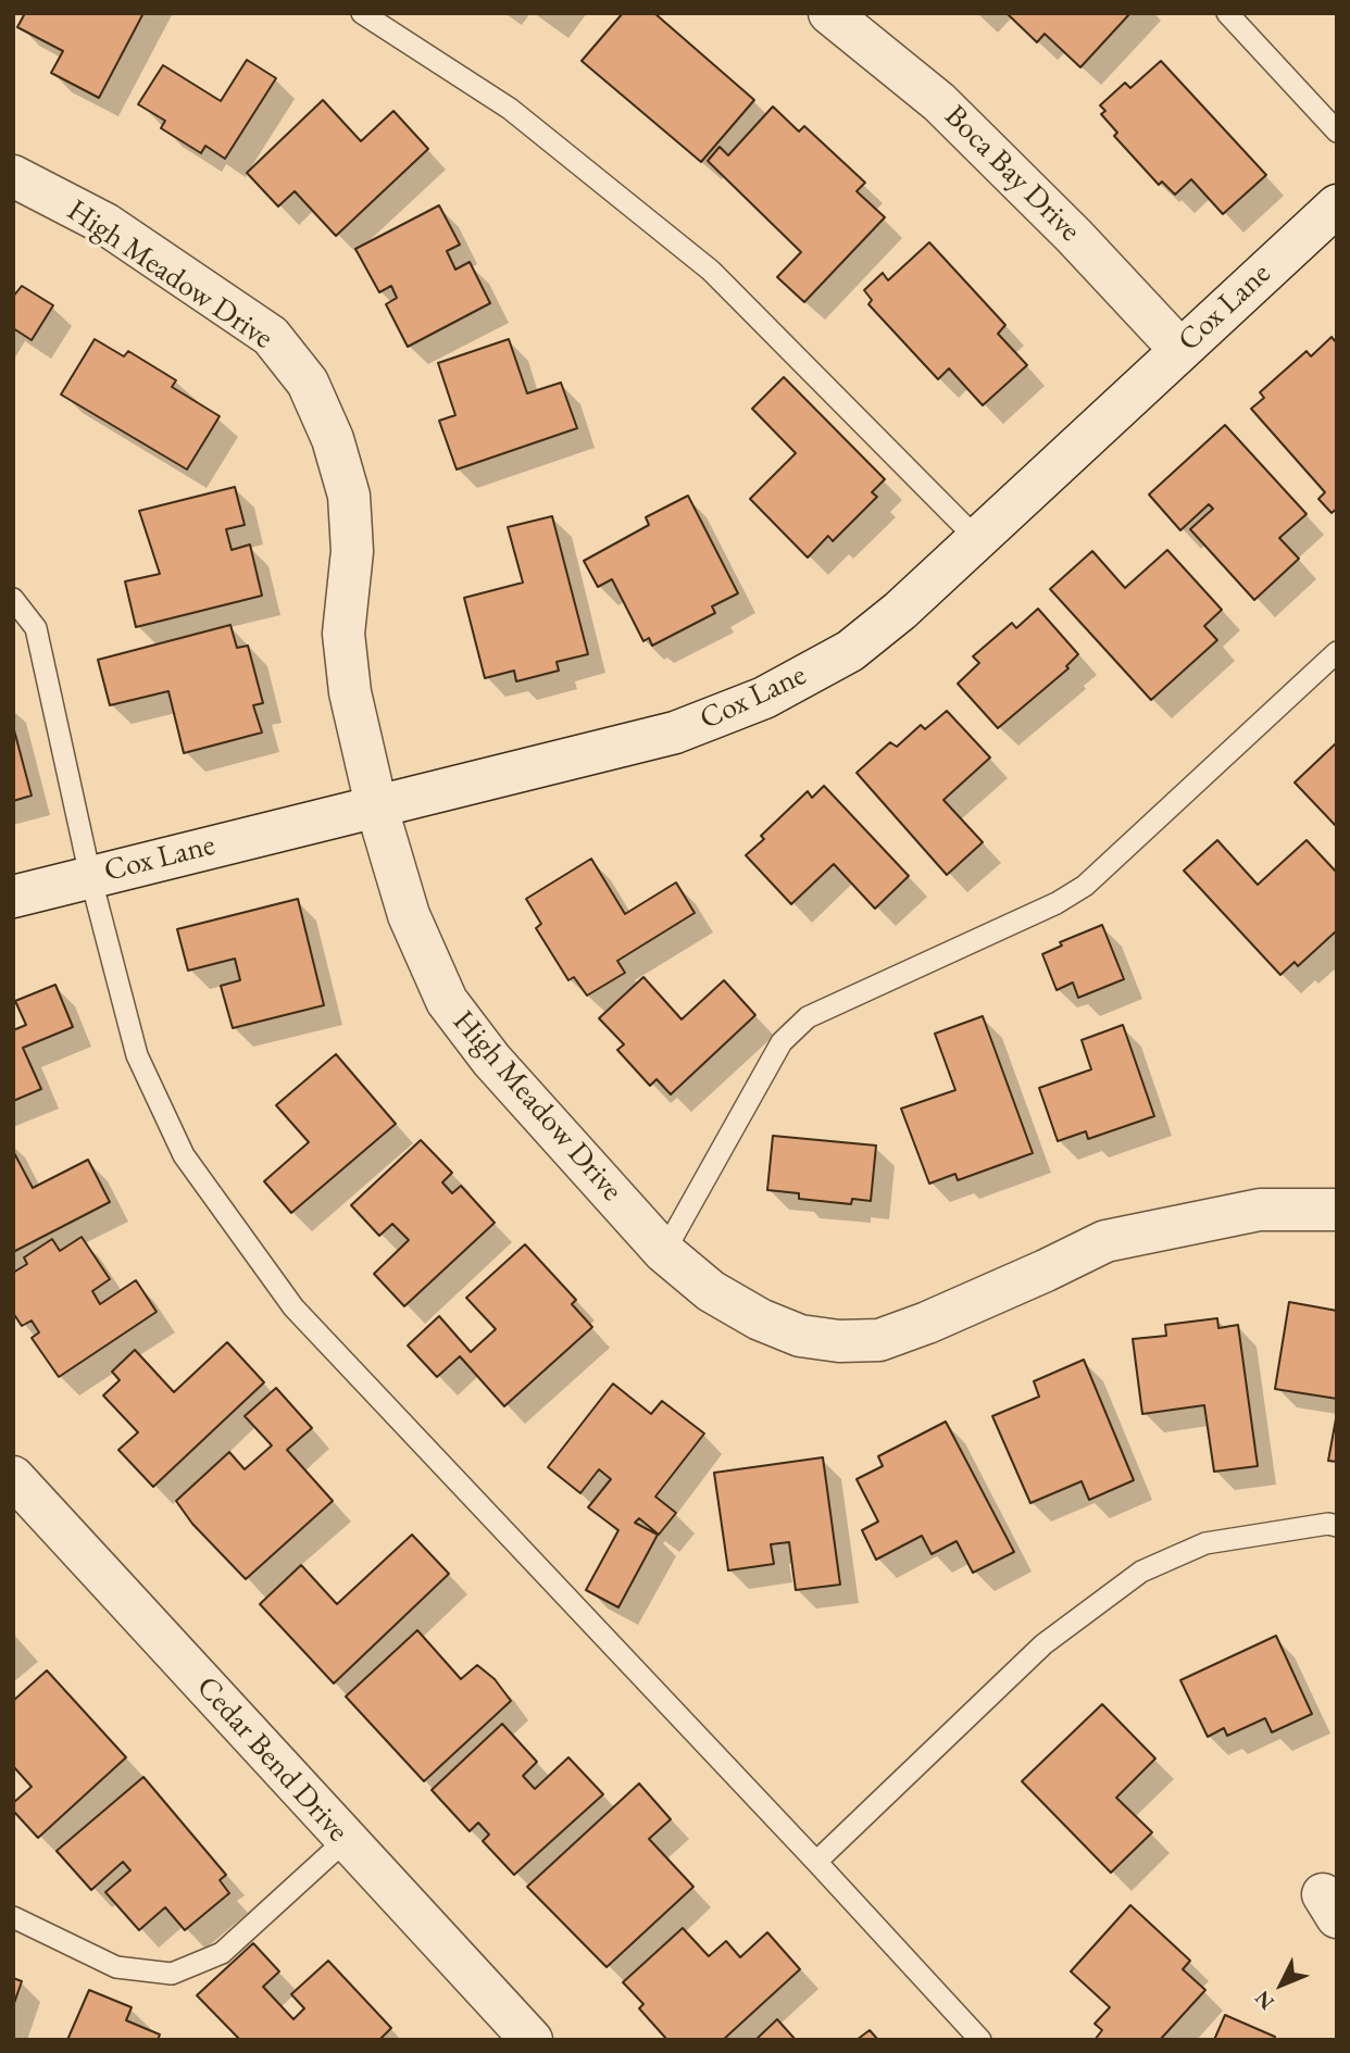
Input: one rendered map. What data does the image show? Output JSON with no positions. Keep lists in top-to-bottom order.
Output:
{
  "streets": {
    "street": [
      "Boca Bay Drive",
      "High Meadow Drive",
      "Cox Lane",
      "Cedar Bend Drive"
    ]
  },
  "crossings": [
    ["Boca Bay Drive", "Cox Lane"],
    ["High Meadow Drive", "Cox Lane"]
  ],
  "north": "bottom left"
}
